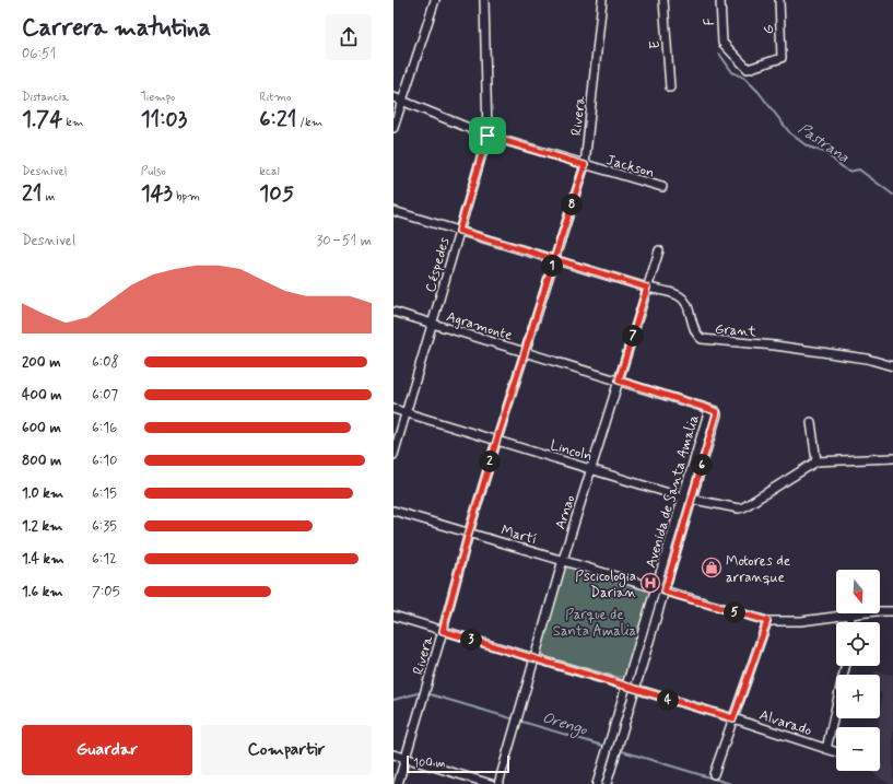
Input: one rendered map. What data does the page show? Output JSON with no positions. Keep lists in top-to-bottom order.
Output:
{
  "streets": {
    "street": [
      "F",
      "G",
      "E",
      "Rivera",
      "Jackson",
      "Céspedes",
      "Agramonte",
      "Grant",
      "Lincoln",
      "Avenida de Santa Amalia",
      "Arnao",
      "Martí",
      "Alvarado"
    ]
  },
  "crossings": [
    ["F", "G"],
    ["Rivera", "Jackson"],
    ["Rivera", "Agramonte"],
    ["Rivera", "Grant"],
    ["Rivera", "Lincoln"],
    ["Rivera", "Martí"],
    ["Rivera", "Alvarado"],
    ["Jackson", "Céspedes"],
    ["Céspedes", "Agramonte"],
    ["Céspedes", "Grant"],
    ["Céspedes", "Lincoln"],
    ["Agramonte", "Avenida de Santa Amalia"],
    ["Agramonte", "Arnao"],
    ["Grant", "Arnao"],
    ["Lincoln", "Avenida de Santa Amalia"],
    ["Lincoln", "Arnao"],
    ["Avenida de Santa Amalia", "Martí"],
    ["Avenida de Santa Amalia", "Alvarado"],
    ["Arnao", "Martí"],
    ["Arnao", "Alvarado"]
  ],
  "water": ["Pastrana", "Orengo"],
  "parks": ["Parque de Santa Amalia"],
  "places": {
    "shop": ["Motores de arranque"],
    "hospital": ["Pscicologia Darian"]
  },
  "scale_bar": "100 m",
  "north": "bottom",
  "page": {
    "heading": ["Carrera matutina", "06:51"],
    "stats": [
      ["Distancia", "1.74 km"],
      ["Tiempo", "11:03"],
      ["Ritmo", "6:21 /km"],
      ["Desnivel", "21 m"],
      ["Pulso", "143 bpm"],
      ["kcal", "105"]
    ],
    "pins": [
      "8",
      "1",
      "7",
      "2",
      "6",
      "5",
      "3",
      "4"
    ],
    "chart": ["Desnivel", "30–51 m"],
    "list": [
      {
        "name": "200 m",
        "note": "6:08"
      },
      {
        "name": "400 m",
        "note": "6:07"
      },
      {
        "name": "600 m",
        "note": "6:16"
      },
      {
        "name": "800 m",
        "note": "6:10"
      },
      {
        "name": "1.0 km",
        "note": "6:15"
      },
      {
        "name": "1.2 km",
        "note": "6:35"
      },
      {
        "name": "1.4 km",
        "note": "6:12"
      },
      {
        "name": "1.6 km",
        "note": "7:05"
      }
    ],
    "map_buttons": ["+", "−"],
    "buttons": ["Guardar", "Compartir"],
    "scale": "100 m"
  }
}
